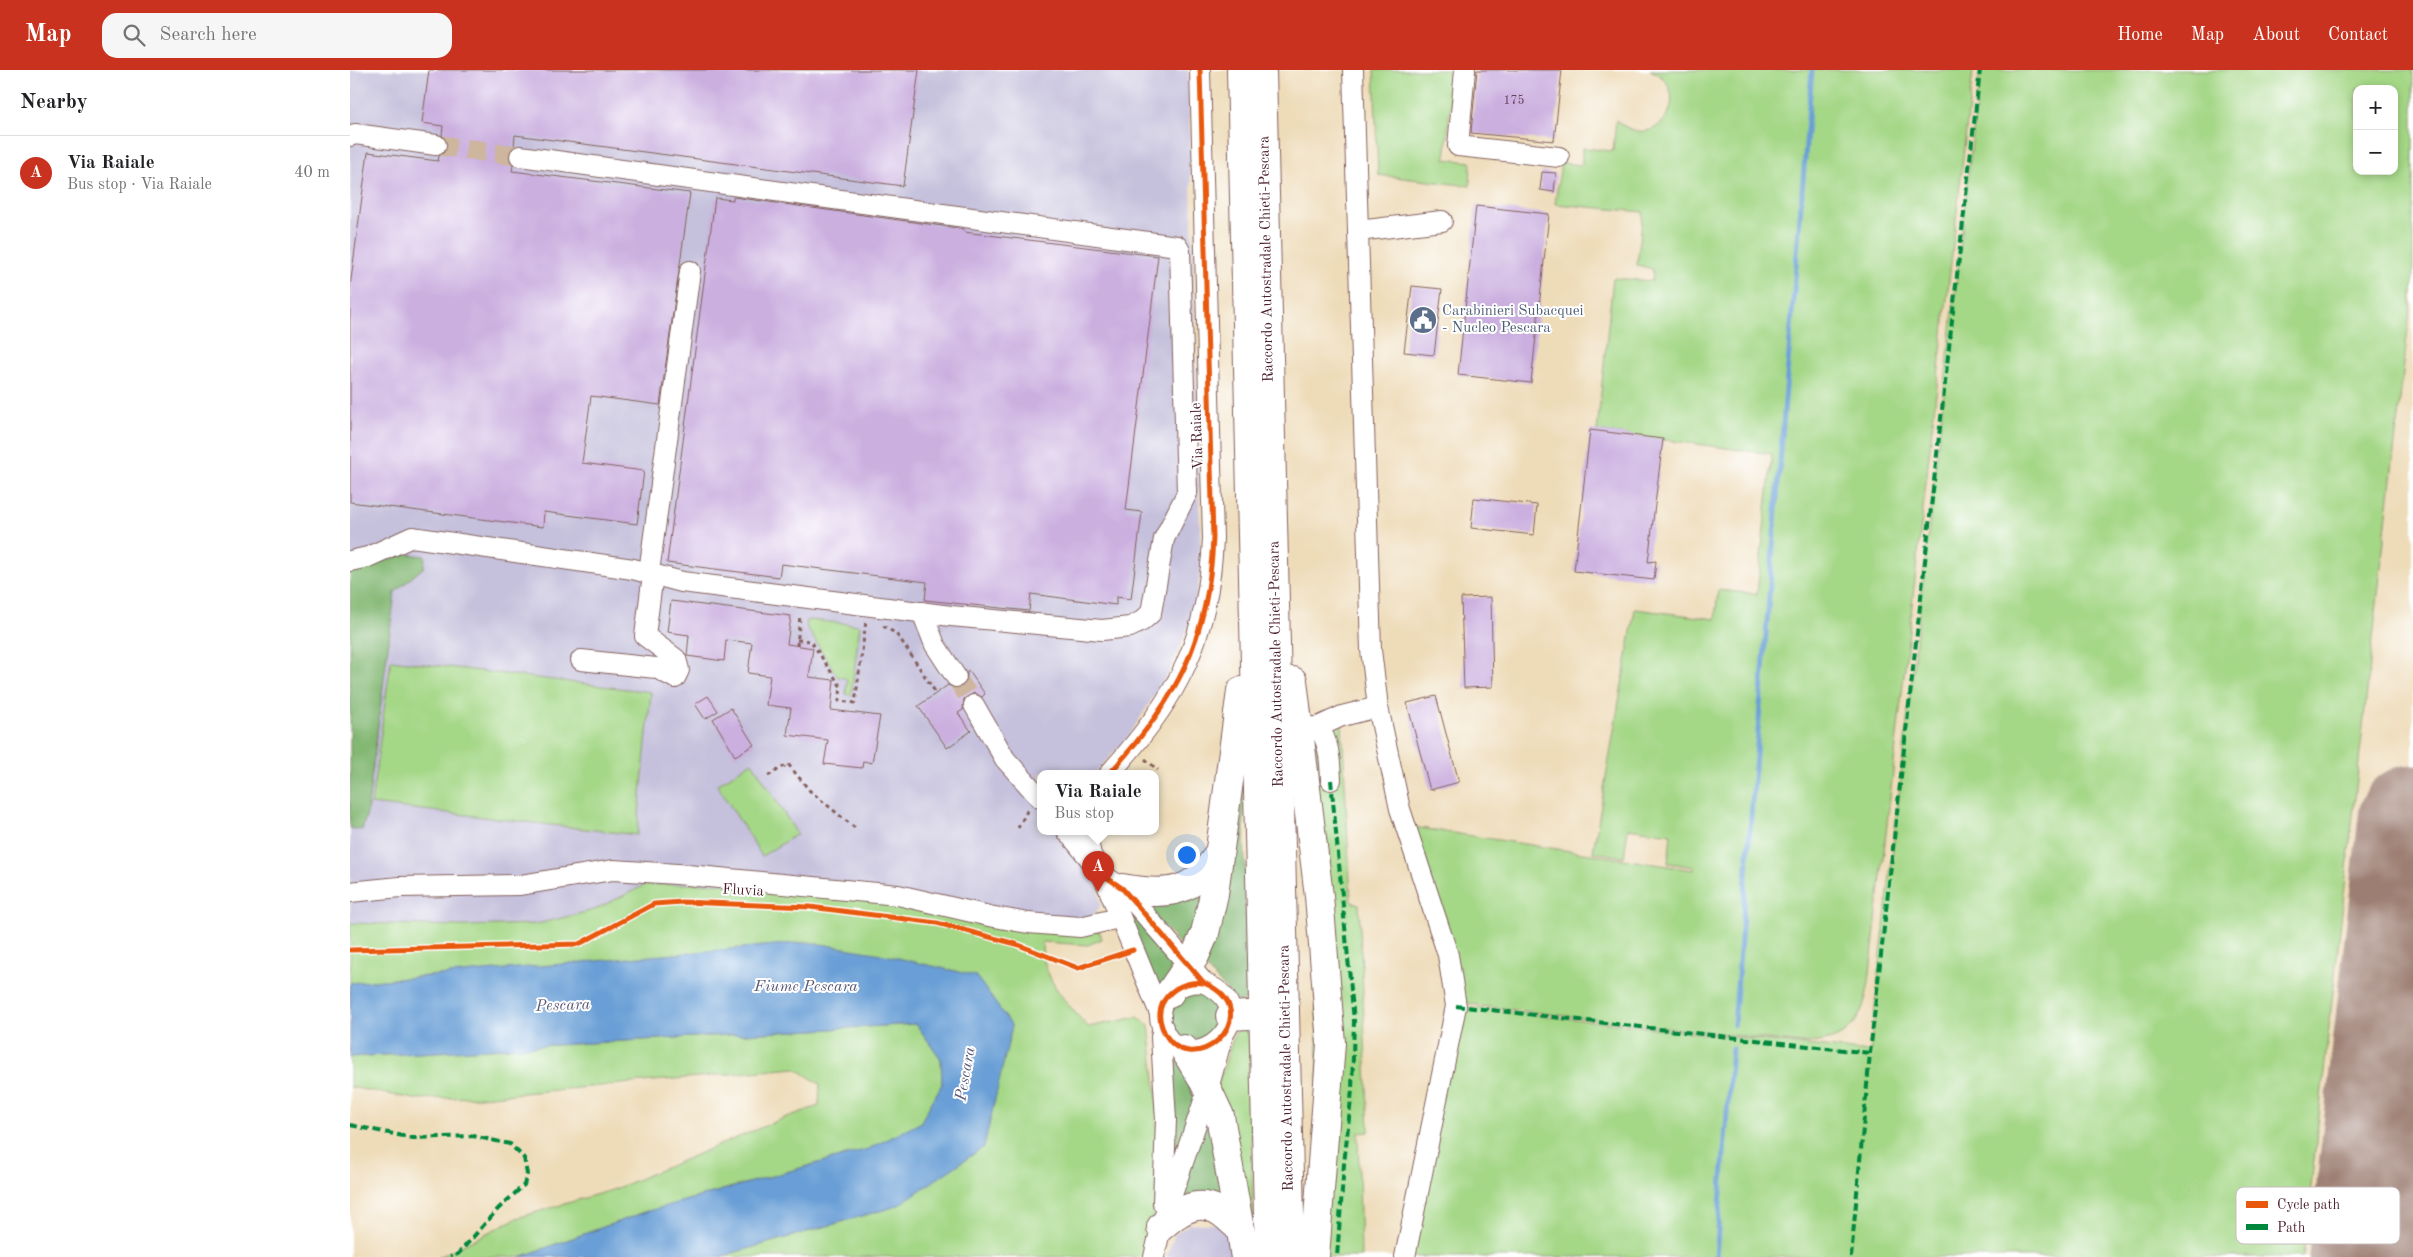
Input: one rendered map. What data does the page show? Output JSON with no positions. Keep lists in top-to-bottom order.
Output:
{
  "streets": {
    "highway": ["Raccordo Autostradale Chieti-Pescara"],
    "street": ["Via Raiale"],
    "cycle path": ["Fluvia"]
  },
  "water": ["Fiume Pescara", "Pescara"],
  "places": {
    "public building": ["Carabinieri Subacquei - Nucleo Pescara"]
  },
  "house_numbers": ["175"],
  "legend": ["Cycle path", "Path"],
  "page": {
    "header": "Map",
    "search": "Search here",
    "nav": [
      "Home",
      "Map",
      "About",
      "Contact"
    ],
    "heading": "Nearby",
    "map_buttons": ["+", "−"],
    "list": [
      {
        "mark": "A",
        "name": "Via Raiale",
        "note": "Bus stop · Via Raiale",
        "value": "40 m"
      }
    ],
    "popup": ["Via Raiale", "Bus stop"],
    "pins": "A"
  }
}
